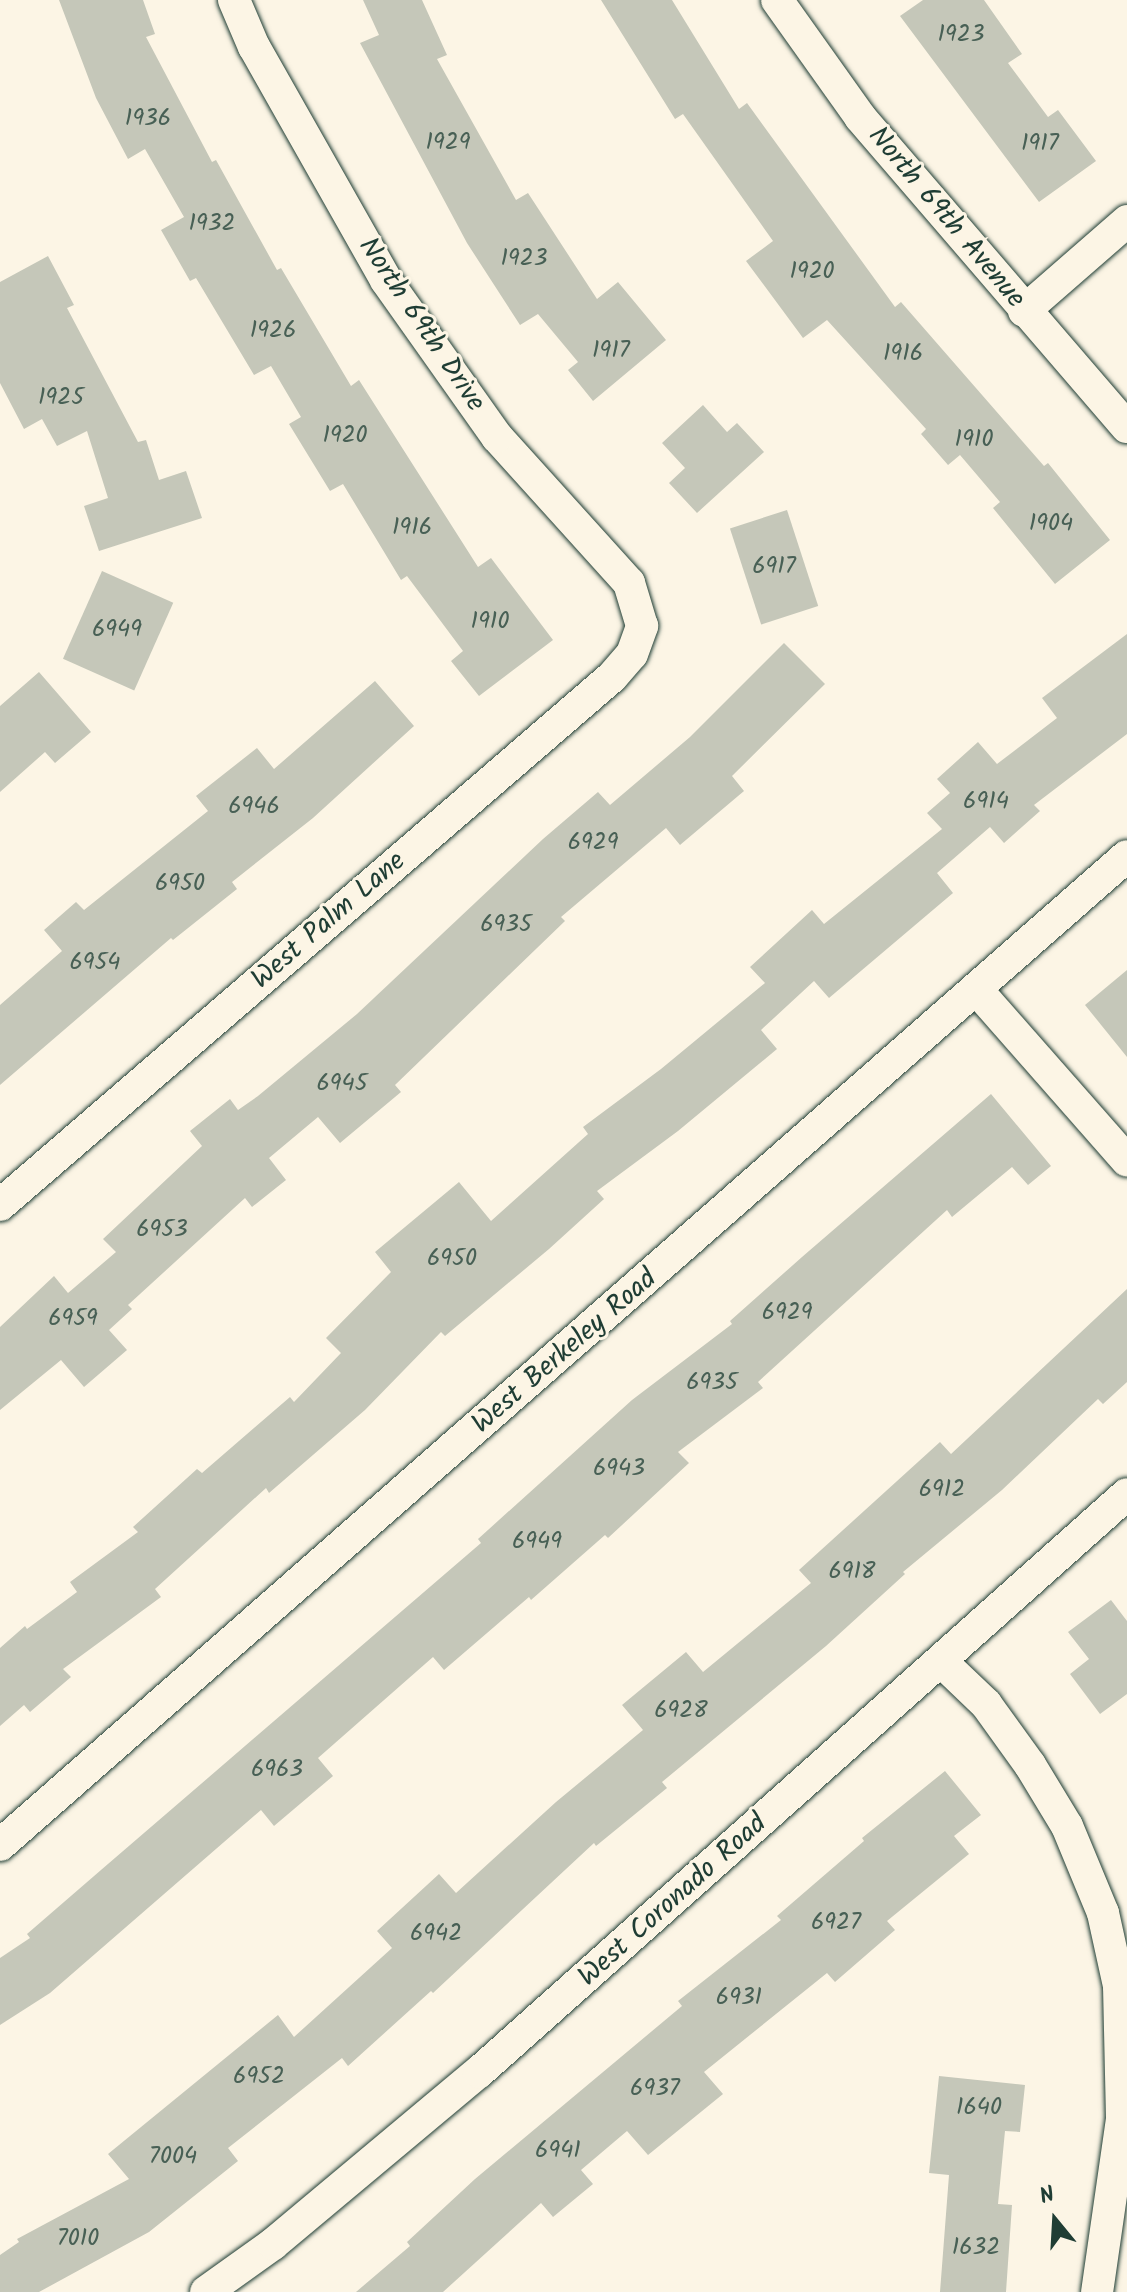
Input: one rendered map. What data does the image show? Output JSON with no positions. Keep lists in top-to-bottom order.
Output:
{
  "streets": {
    "street": [
      "North 69th Avenue",
      "North 69th Drive",
      "West Palm Lane",
      "West Berkeley Road",
      "West Coronado Road"
    ]
  },
  "crossings": [
    ["North 69th Drive", "West Palm Lane"]
  ],
  "house_numbers": [
    "1923",
    "1936",
    "1929",
    "1917",
    "1932",
    "1923",
    "1920",
    "1926",
    "1917",
    "1916",
    "1925",
    "1920",
    "1910",
    "1904",
    "1916",
    "6917",
    "1910",
    "6949",
    "6914",
    "6946",
    "6929",
    "6950",
    "6935",
    "6954",
    "6945",
    "6953",
    "6950",
    "6929",
    "6959",
    "6935",
    "6943",
    "6912",
    "6949",
    "6918",
    "6928",
    "6963",
    "6927",
    "6942",
    "6931",
    "6952",
    "6937",
    "1640",
    "6941",
    "7004",
    "7010",
    "1632"
  ],
  "north": "top"
}
